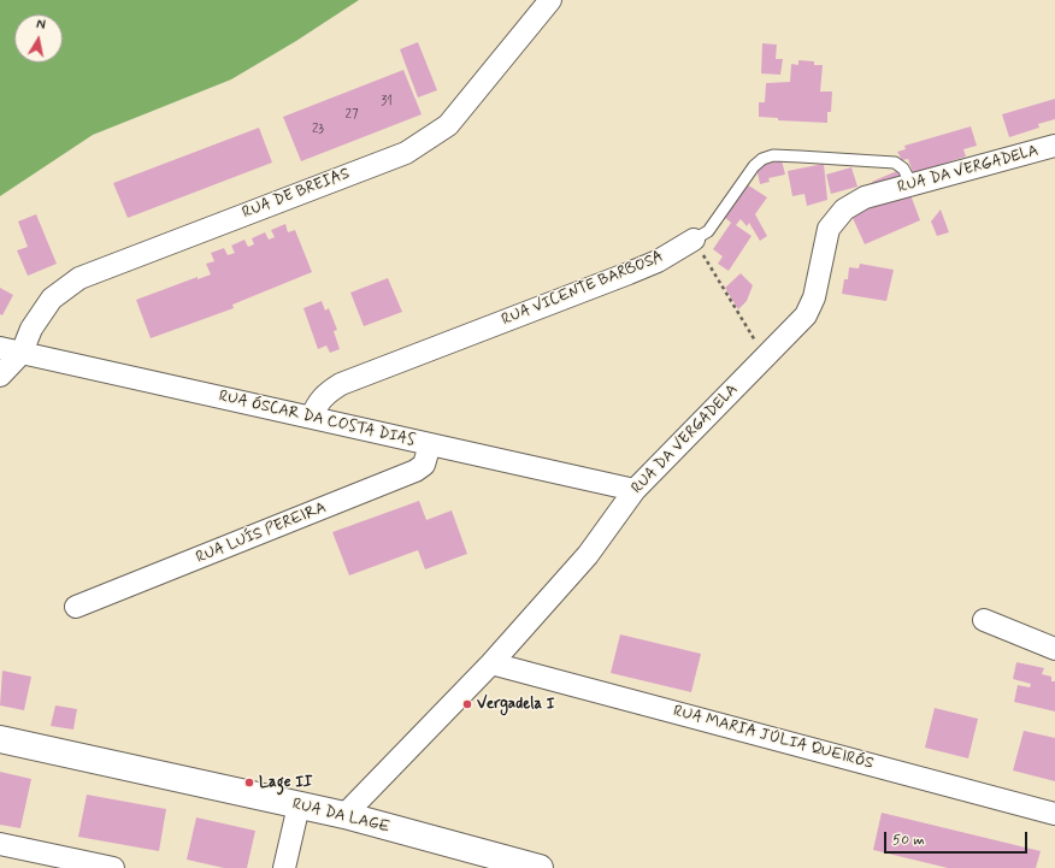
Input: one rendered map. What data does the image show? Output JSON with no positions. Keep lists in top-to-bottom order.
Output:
{
  "streets": {
    "street": [
      "RUA DA VERGADELA",
      "RUA DE BREIAS",
      "RUA VICENTE BARBOSA",
      "RUA ÓSCAR DA COSTA DIAS",
      "RUA LUÍS PEREIRA",
      "RUA MARIA JÚLIA QUEIRÓS",
      "RUA DA LAGE"
    ]
  },
  "crossings": [
    ["RUA DA VERGADELA", "RUA VICENTE BARBOSA"],
    ["RUA DA VERGADELA", "RUA ÓSCAR DA COSTA DIAS"],
    ["RUA DA VERGADELA", "RUA MARIA JÚLIA QUEIRÓS"],
    ["RUA DA VERGADELA", "RUA DA LAGE"],
    ["RUA DE BREIAS", "RUA ÓSCAR DA COSTA DIAS"],
    ["RUA VICENTE BARBOSA", "RUA ÓSCAR DA COSTA DIAS"],
    ["RUA ÓSCAR DA COSTA DIAS", "RUA LUÍS PEREIRA"]
  ],
  "places": ["Vergadela I", "Lage II"],
  "house_numbers": ["31", "27", "23"],
  "scale_bar": "50 m",
  "north": "top"
}
